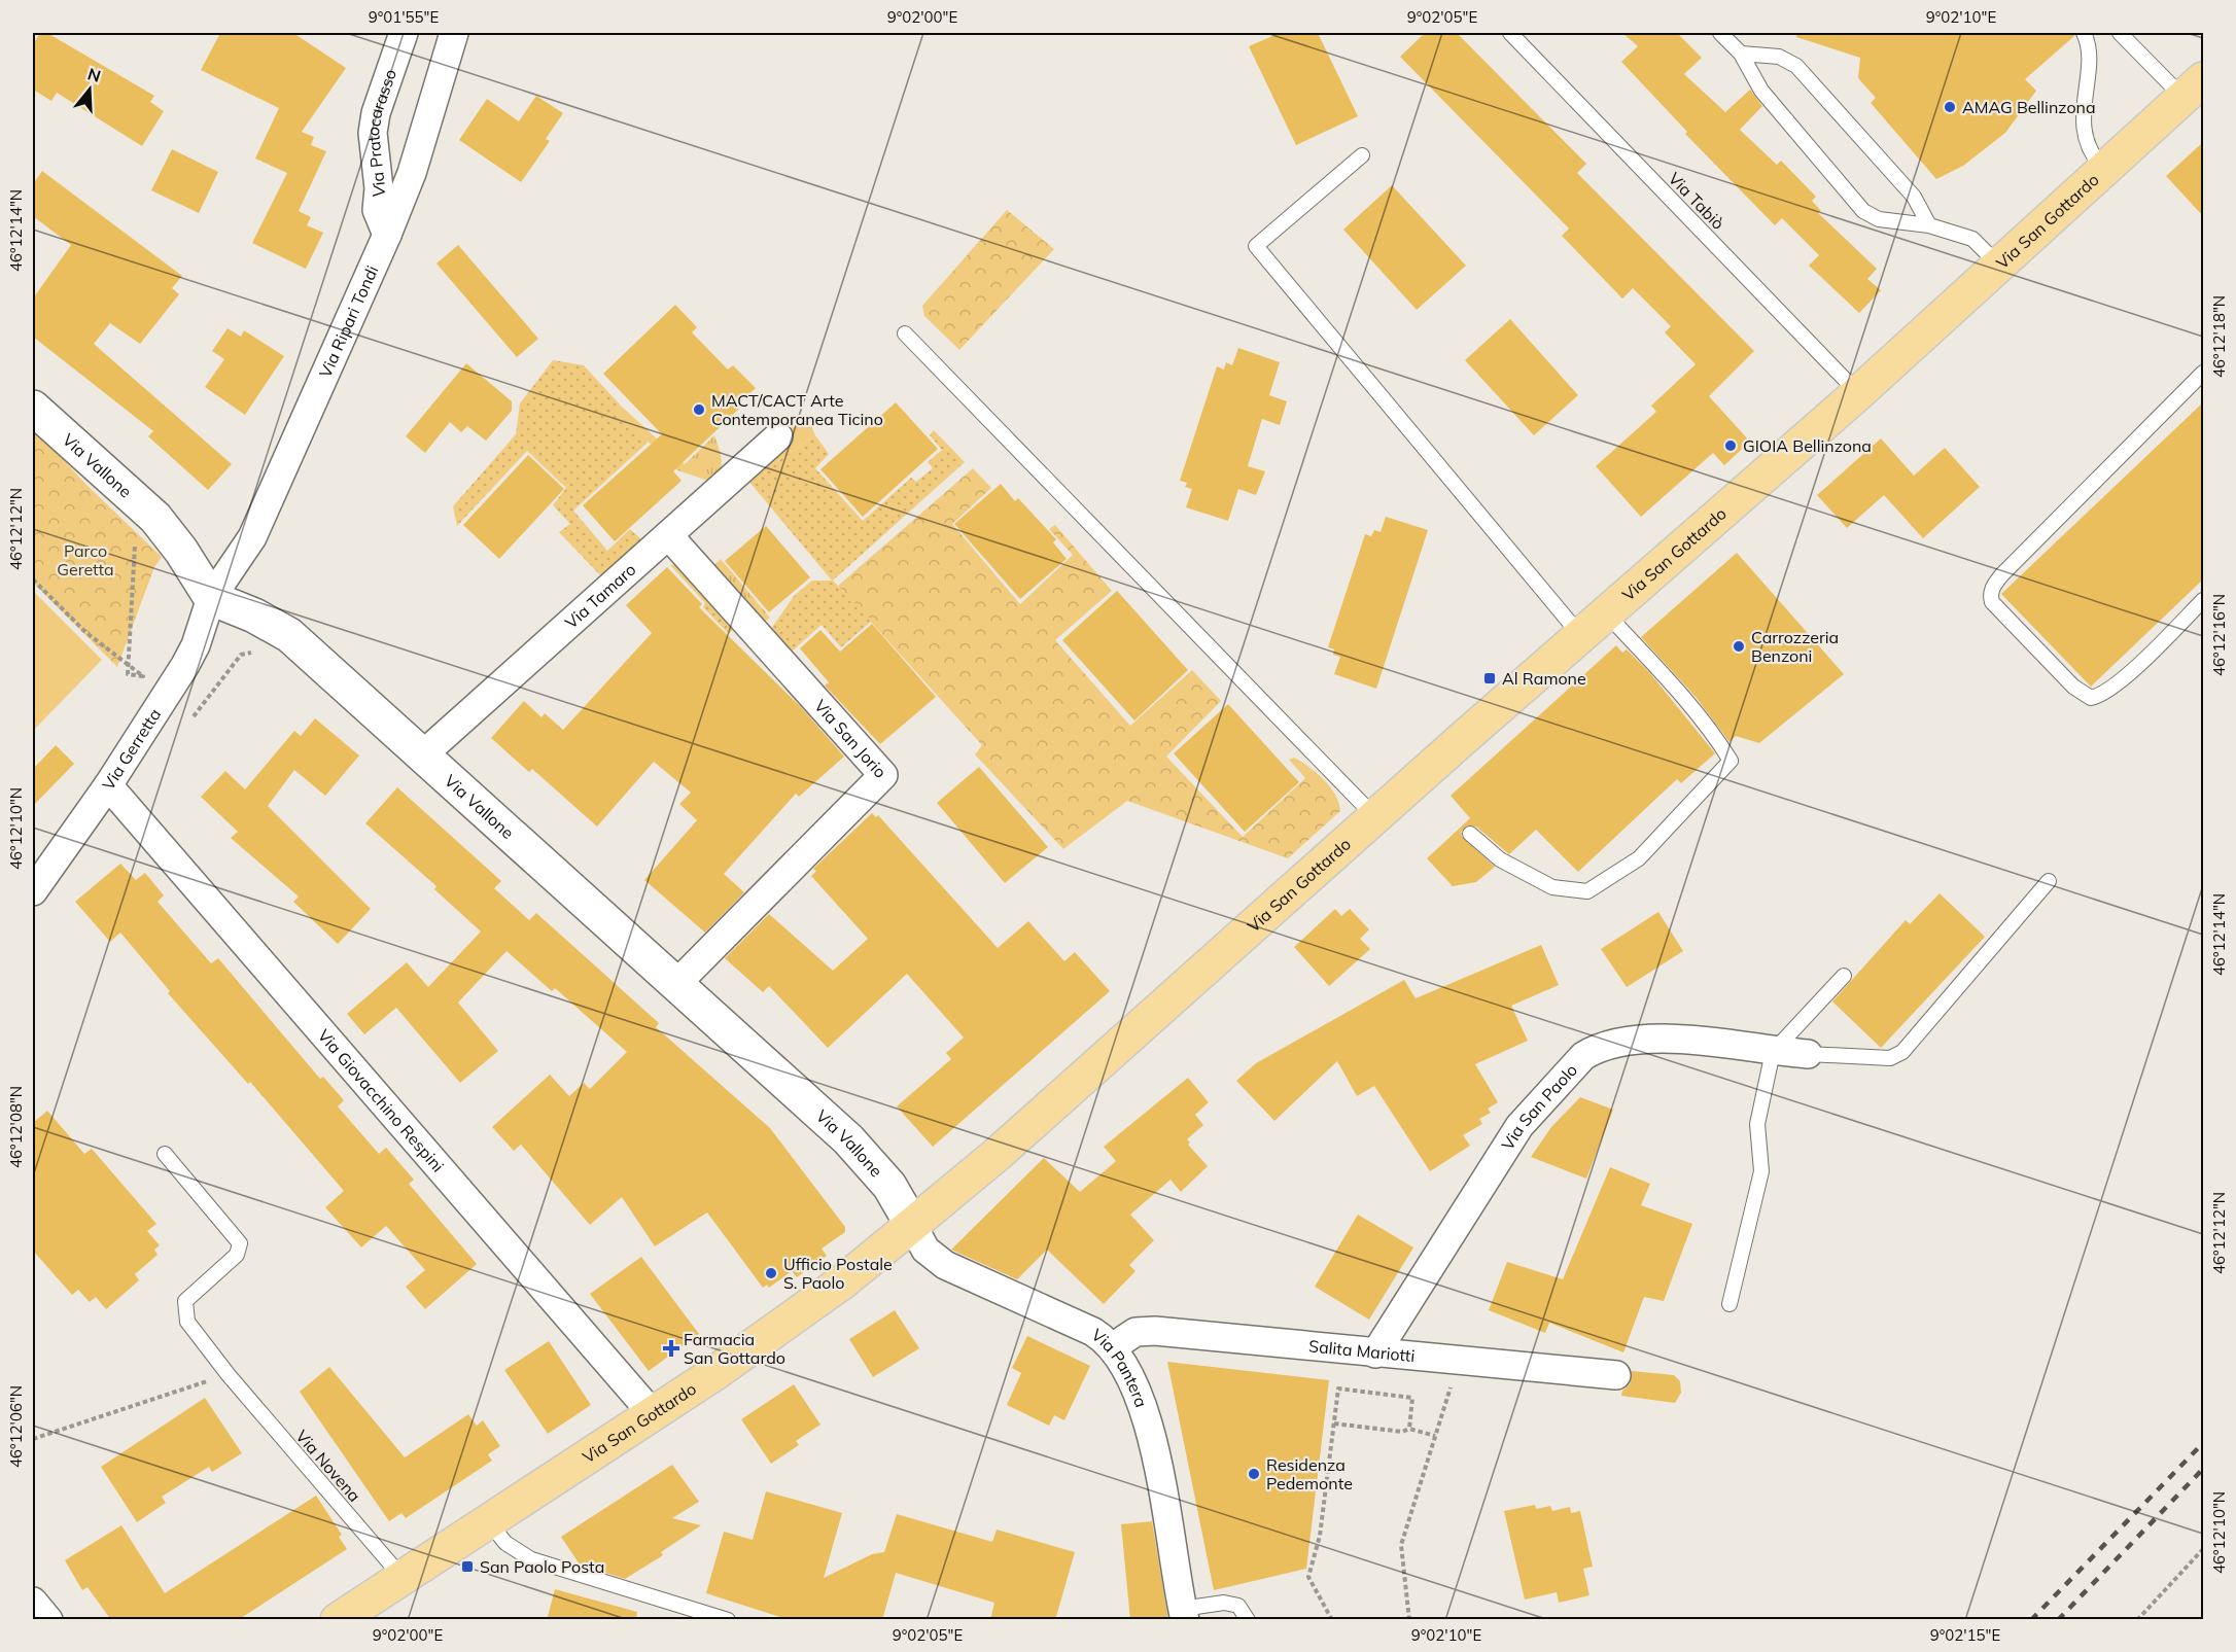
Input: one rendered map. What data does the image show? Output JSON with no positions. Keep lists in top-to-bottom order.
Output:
{
  "streets": {
    "main road": ["Via San Gottardo"],
    "street": [
      "Via Pratocarasso",
      "Via Ripari Tondi",
      "Via Vallone",
      "Via Tamaro",
      "Via San Jorio",
      "Via Gerretta",
      "Via Giovacchino Respini",
      "Via San Paolo",
      "Salita Mariotti",
      "Via Pantera"
    ],
    "lane": ["Via Tabiò", "Via Novena"]
  },
  "crossings": [
    ["Via Pratocarasso", "Via Ripari Tondi"],
    ["Via Tabiò", "Via San Gottardo"],
    ["Via San Gottardo", "Via Vallone"],
    ["Via San Gottardo", "Via Giovacchino Respini"],
    ["Via San Gottardo", "Via Pantera"],
    ["Via San Gottardo", "Via Novena"],
    ["Via Ripari Tondi", "Via Vallone"],
    ["Via Ripari Tondi", "Via Gerretta"],
    ["Via Vallone", "Via Tamaro"],
    ["Via Vallone", "Via San Jorio"],
    ["Via Vallone", "Via Gerretta"],
    ["Via Vallone", "Via Pantera"],
    ["Via Tamaro", "Via San Jorio"],
    ["Via Gerretta", "Via Giovacchino Respini"],
    ["Via San Paolo", "Salita Mariotti"],
    ["Salita Mariotti", "Via Pantera"]
  ],
  "parks": ["Parco Geretta"],
  "places": {
    "other": [
      "AMAG Bellinzona",
      "MACT/CACT Arte Contemporanea Ticino",
      "GIOIA Bellinzona",
      "Carrozzeria Benzoni",
      "Ufficio Postale S. Paolo",
      "Residenza Pedemonte"
    ],
    "transit": ["Al Ramone", "San Paolo Posta"],
    "health": ["Farmacia San Gottardo"]
  },
  "north": "top",
  "coordinates": [
    "9°01'55\"E",
    "9°02'00\"E",
    "9°02'05\"E",
    "9°02'10\"E",
    "46°12'14\"N",
    "46°12'18\"N",
    "46°12'12\"N",
    "46°12'16\"N",
    "46°12'10\"N",
    "46°12'08\"N",
    "46°12'06\"N",
    "9°02'15\"E"
  ]
}
